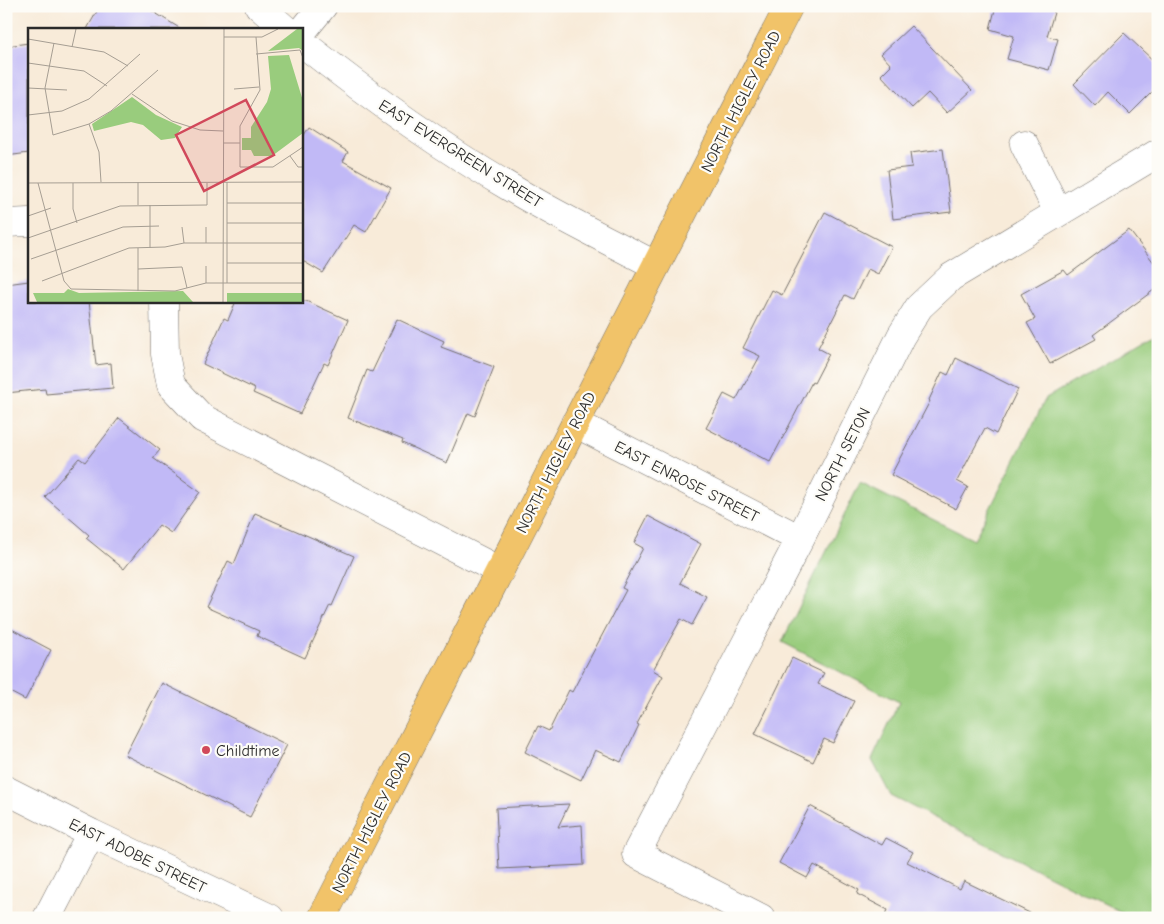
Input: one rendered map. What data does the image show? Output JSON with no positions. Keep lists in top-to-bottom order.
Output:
{
  "streets": {
    "main road": ["NORTH HIGLEY ROAD"],
    "street": [
      "EAST EVERGREEN STREET",
      "NORTH SETON",
      "EAST ENROSE STREET",
      "EAST ADOBE STREET"
    ]
  },
  "crossings": [
    ["NORTH HIGLEY ROAD", "EAST EVERGREEN STREET"],
    ["NORTH HIGLEY ROAD", "EAST ENROSE STREET"],
    ["NORTH SETON", "EAST ENROSE STREET"]
  ],
  "places": ["Childtime"]
}
